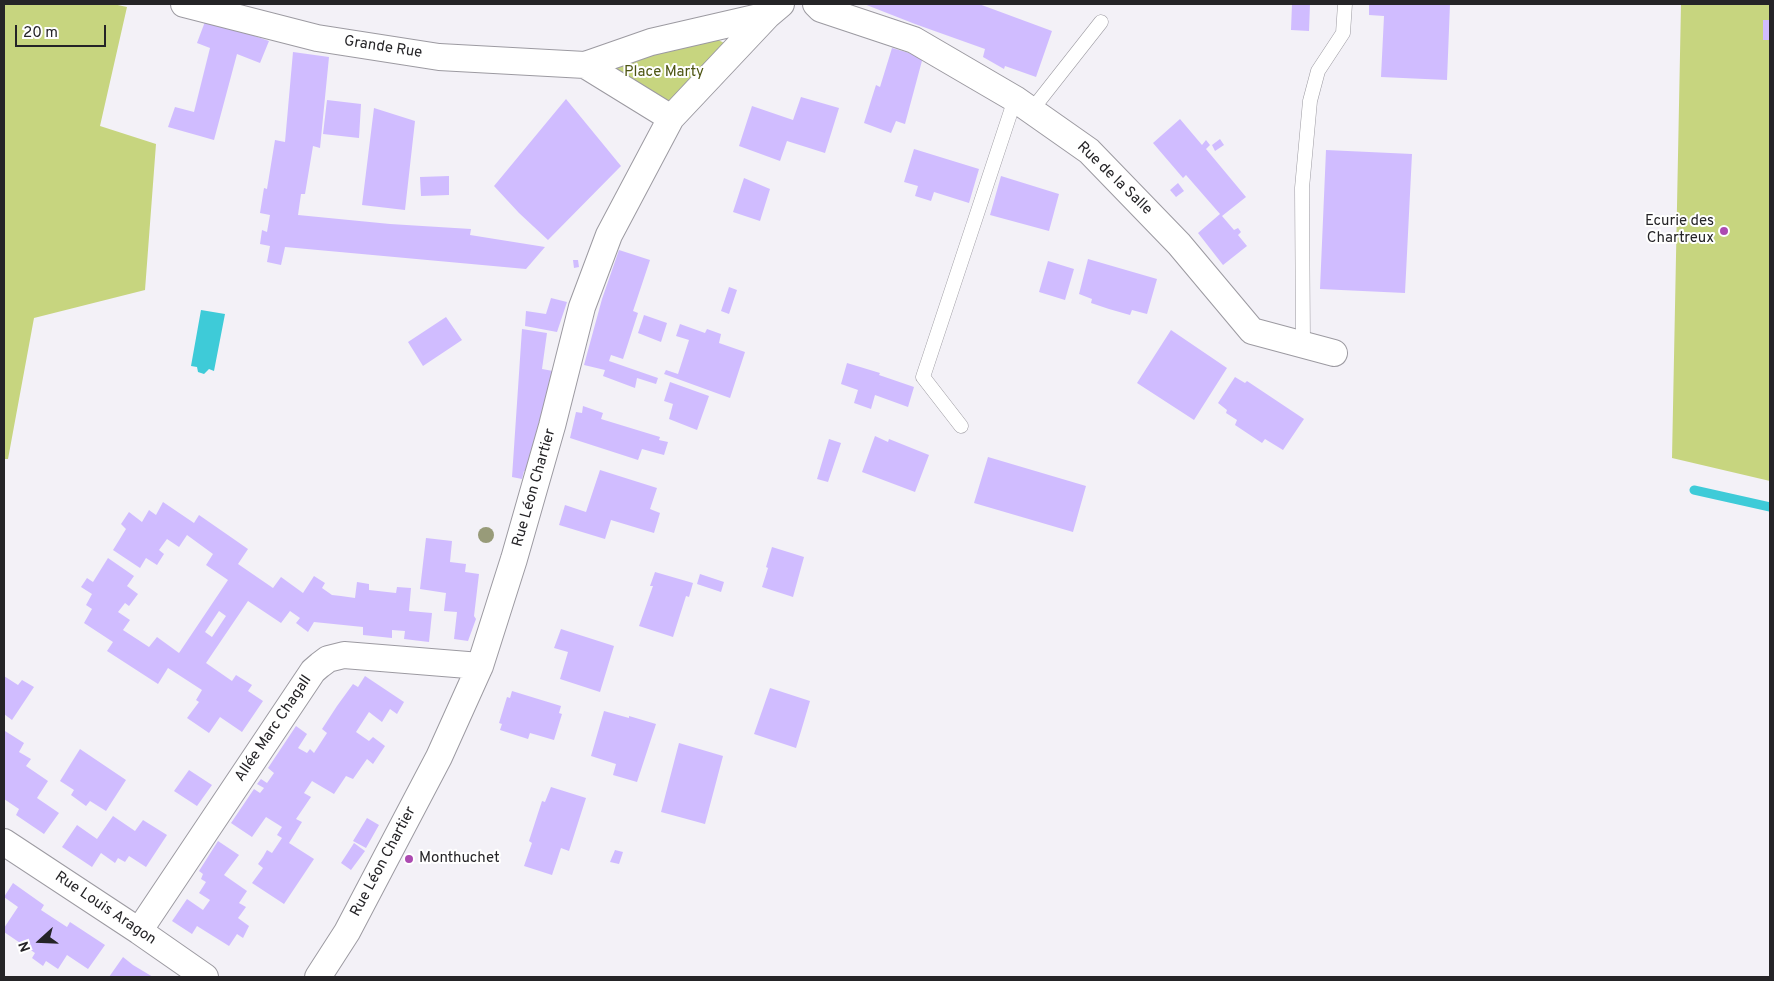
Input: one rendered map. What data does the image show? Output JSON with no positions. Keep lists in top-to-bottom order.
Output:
{
  "streets": {
    "street": [
      "Grande Rue",
      "Rue de la Salle",
      "Rue Léon Chartier",
      "Allée Marc Chagall",
      "Rue Louis Aragon"
    ]
  },
  "crossings": [
    ["Grande Rue", "Rue Léon Chartier"],
    ["Rue Léon Chartier", "Allée Marc Chagall"],
    ["Allée Marc Chagall", "Rue Louis Aragon"]
  ],
  "parks": ["Place Marty"],
  "places": ["Ecurie des Chartreux", "Monthuchet"],
  "scale_bar": "20 m",
  "north": "left"
}
